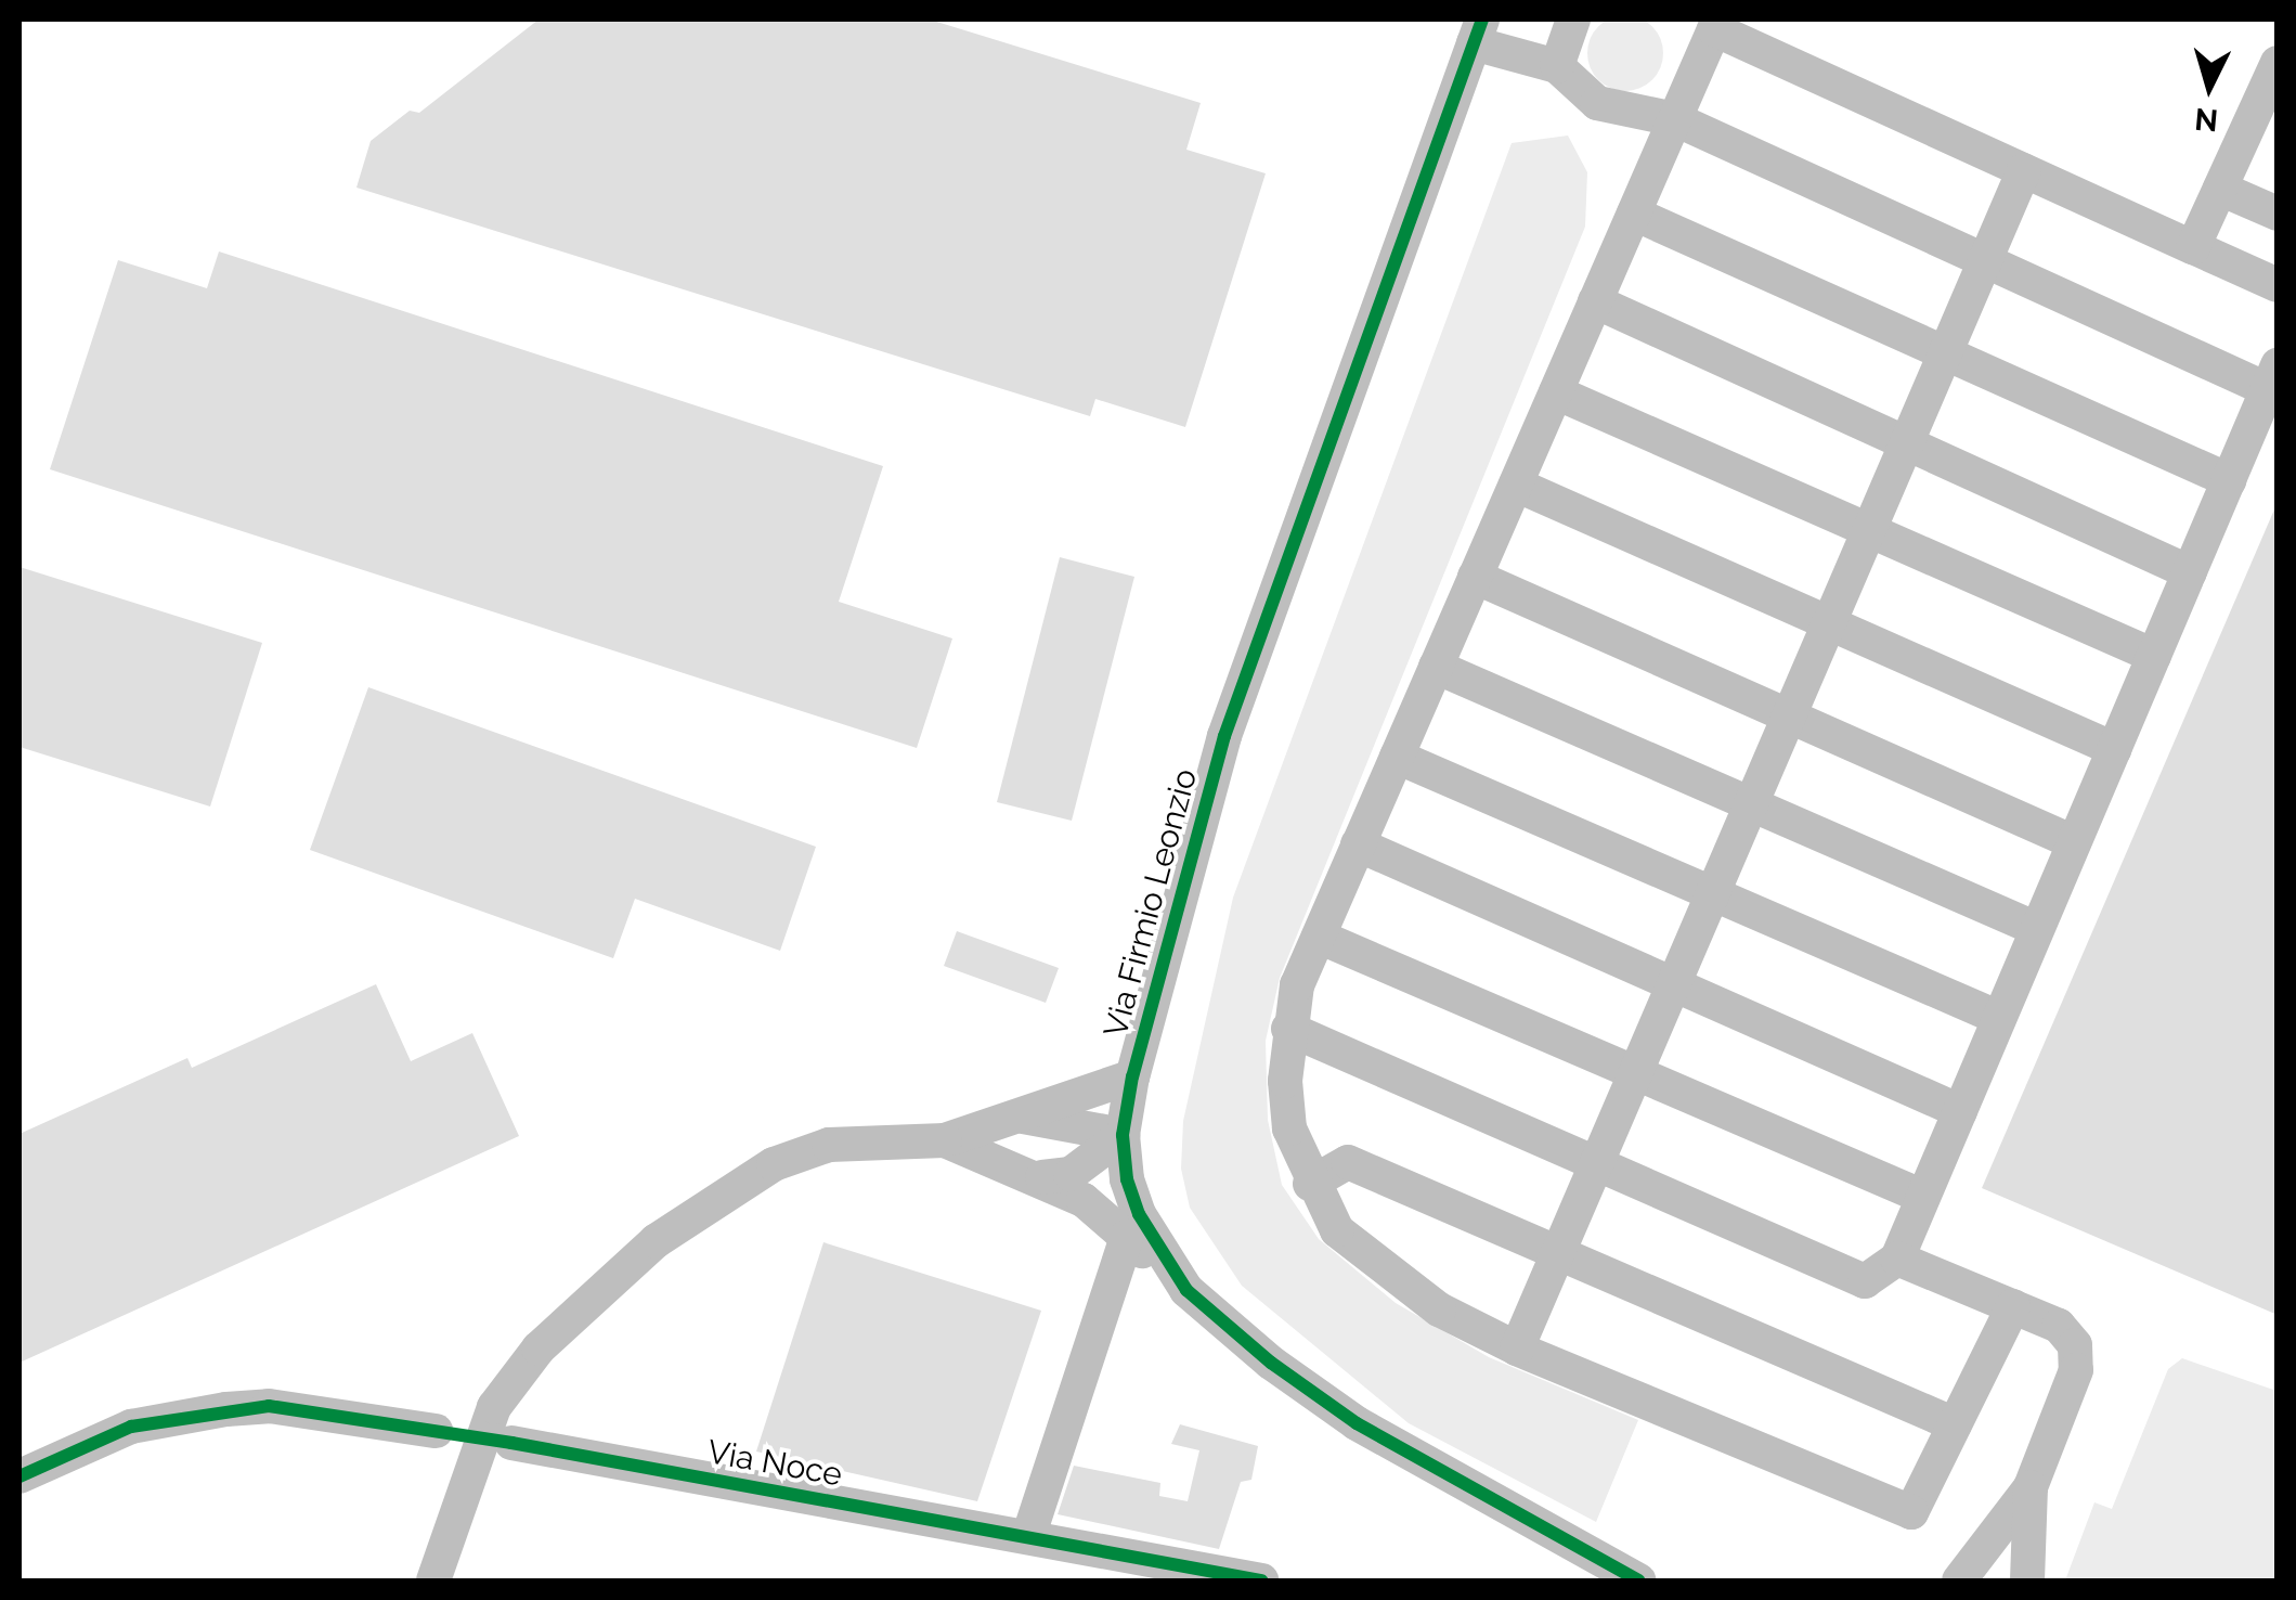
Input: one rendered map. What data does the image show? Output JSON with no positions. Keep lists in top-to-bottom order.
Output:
{
  "streets": {
    "street": ["Via Firmio Leonzio", "Via Noce"]
  },
  "north": "bottom"
}
